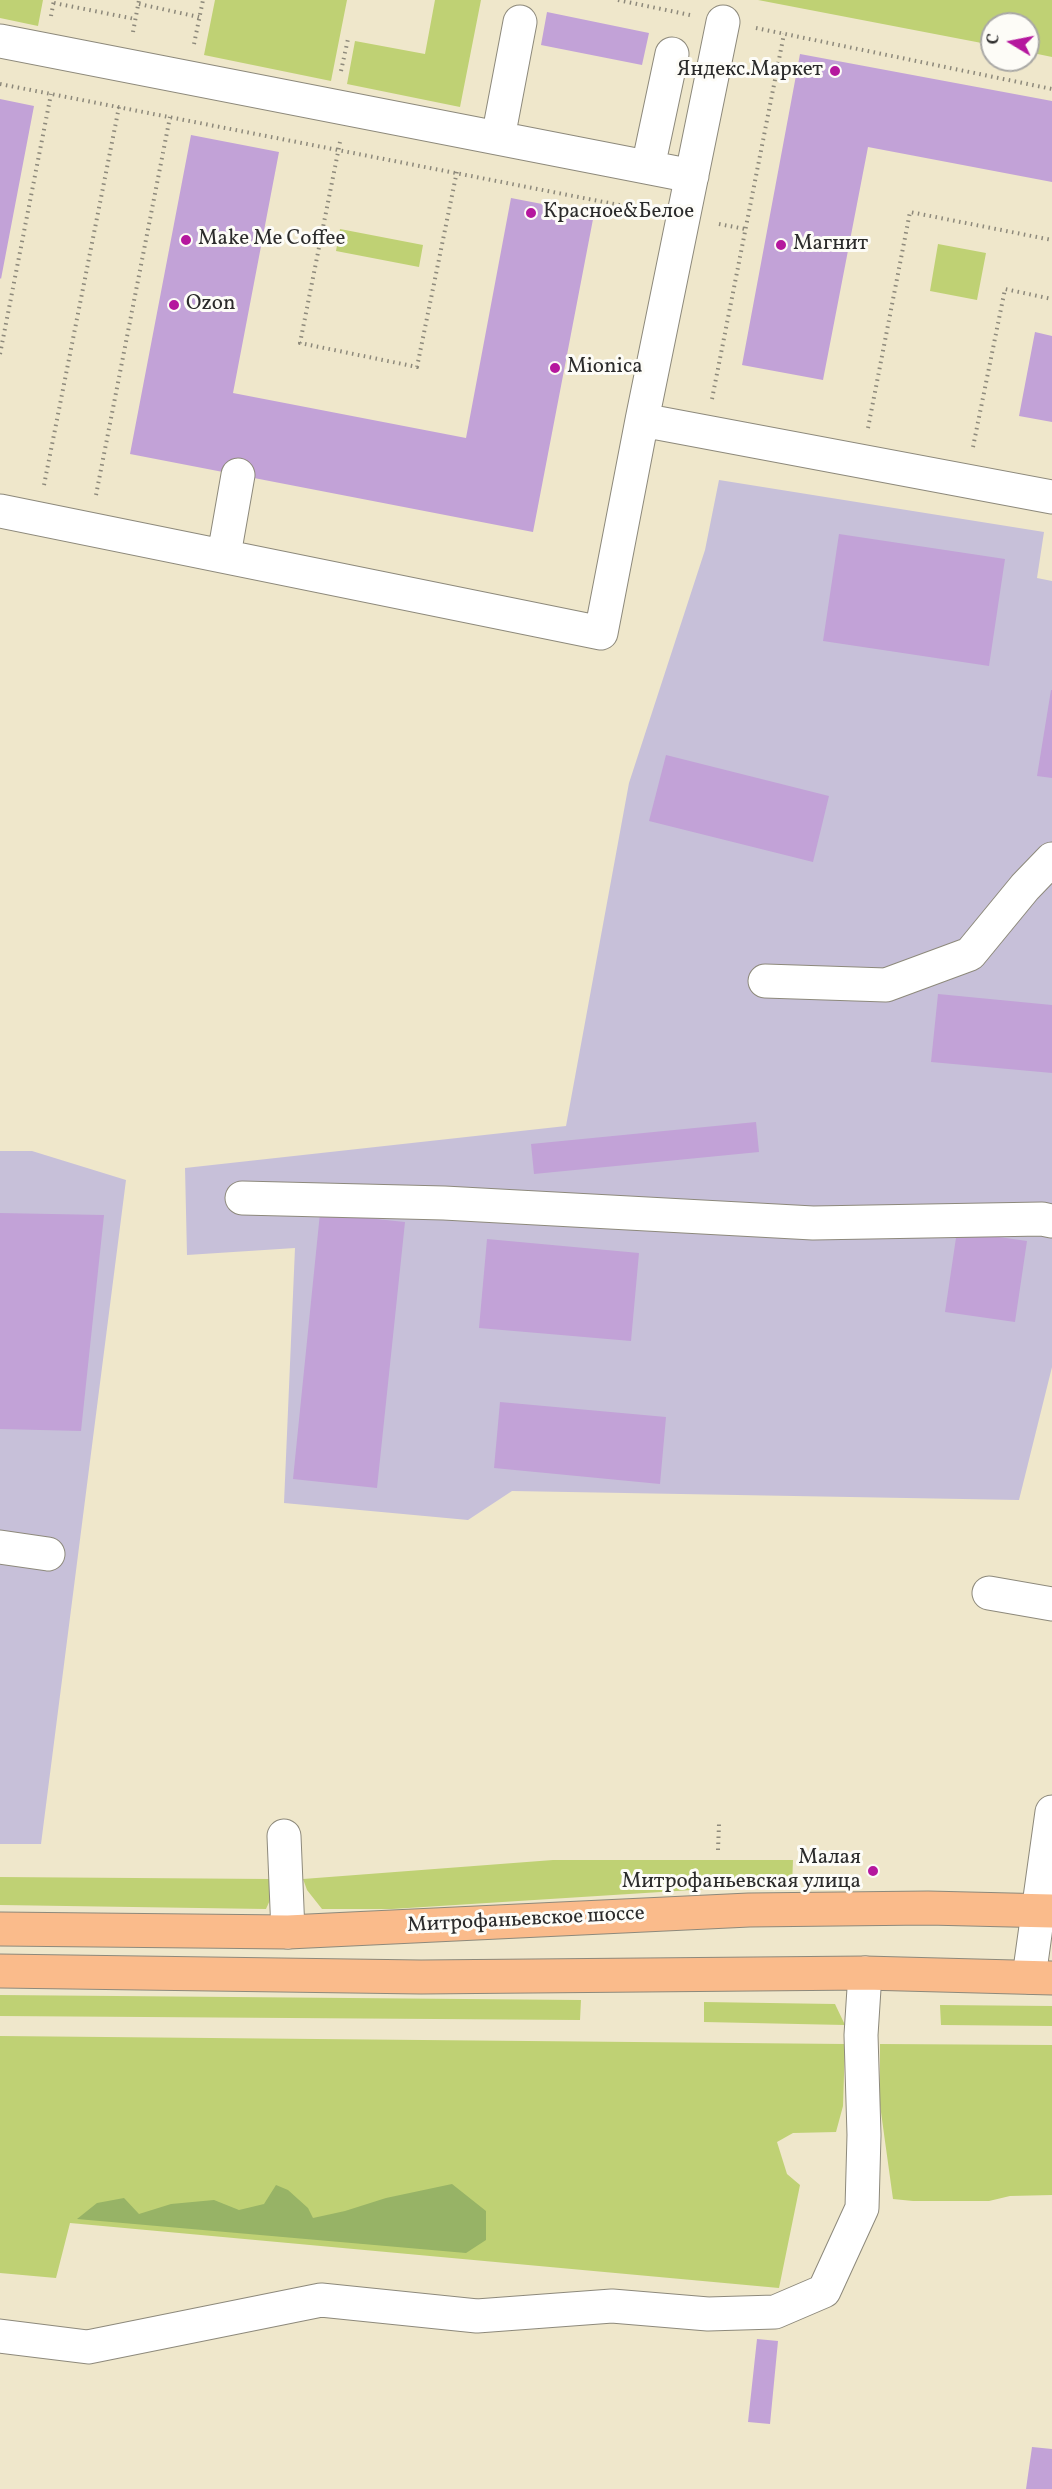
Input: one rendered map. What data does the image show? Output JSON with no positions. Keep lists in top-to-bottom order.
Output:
{
  "streets": {
    "main road": ["Митрофаньевское шоссе"]
  },
  "places": [
    "Яндекс.Маркет",
    "Красное&Белое",
    "Make Me Coffee",
    "Магнит",
    "Ozon",
    "Mionica",
    "Малая Митрофаньевская улица"
  ],
  "north": "left"
}
